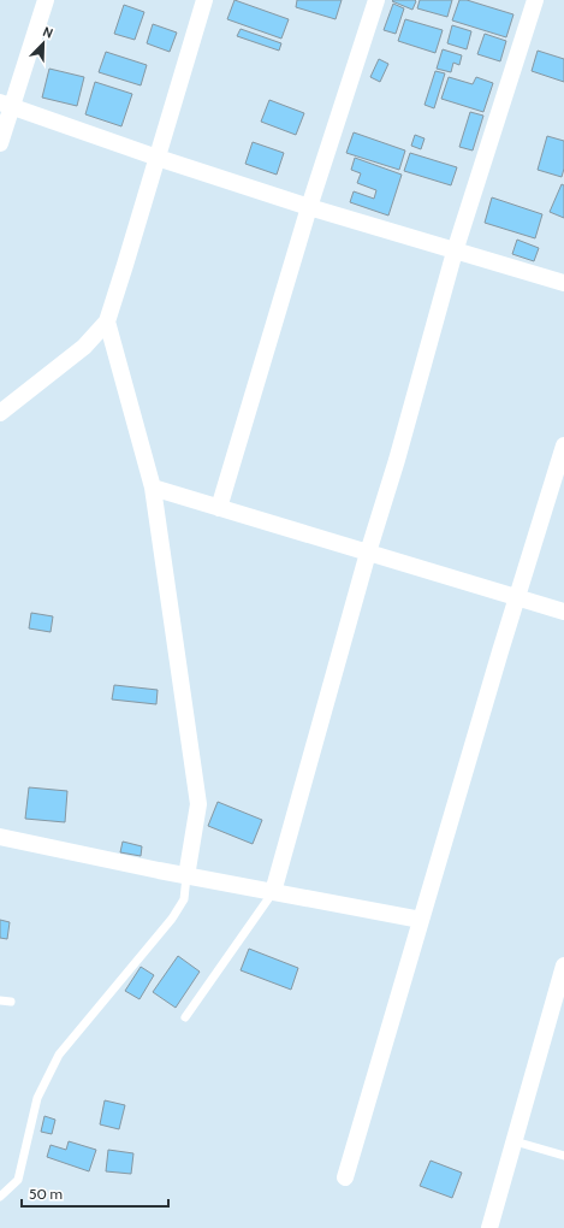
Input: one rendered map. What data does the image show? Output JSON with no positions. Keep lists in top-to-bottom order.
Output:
{
  "scale_bar": "50 m",
  "north": "top right"
}
